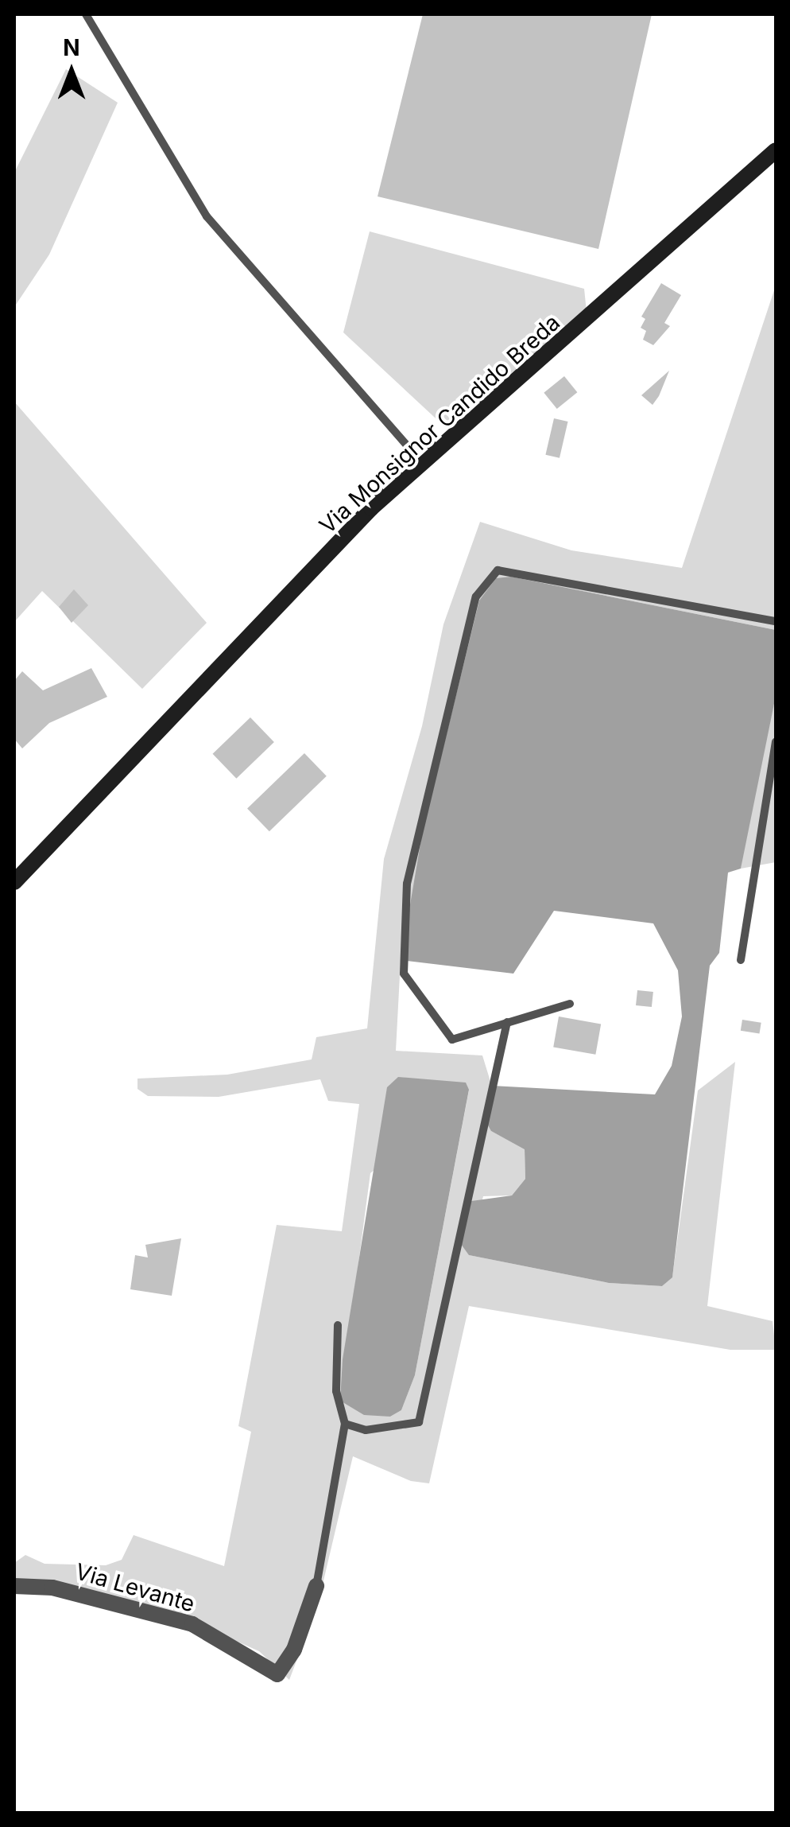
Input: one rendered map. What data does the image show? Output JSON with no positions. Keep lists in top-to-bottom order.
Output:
{
  "streets": {
    "main road": ["Via Monsignor Candido Breda"],
    "street": ["Via Levante"]
  },
  "north": "top"
}
